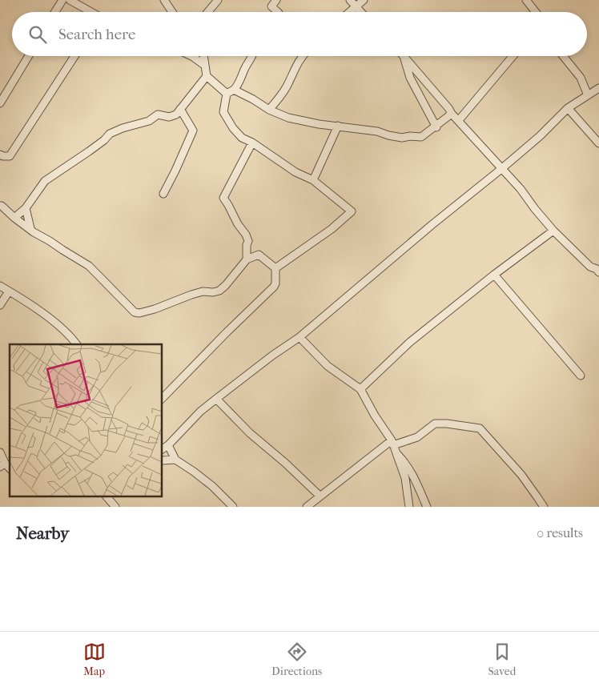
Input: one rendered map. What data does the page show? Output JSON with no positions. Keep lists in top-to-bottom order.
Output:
{
  "page": {
    "search": "Search here",
    "heading": ["Nearby", "0 results"],
    "nav": ["Map", "Directions", "Saved"]
  }
}
